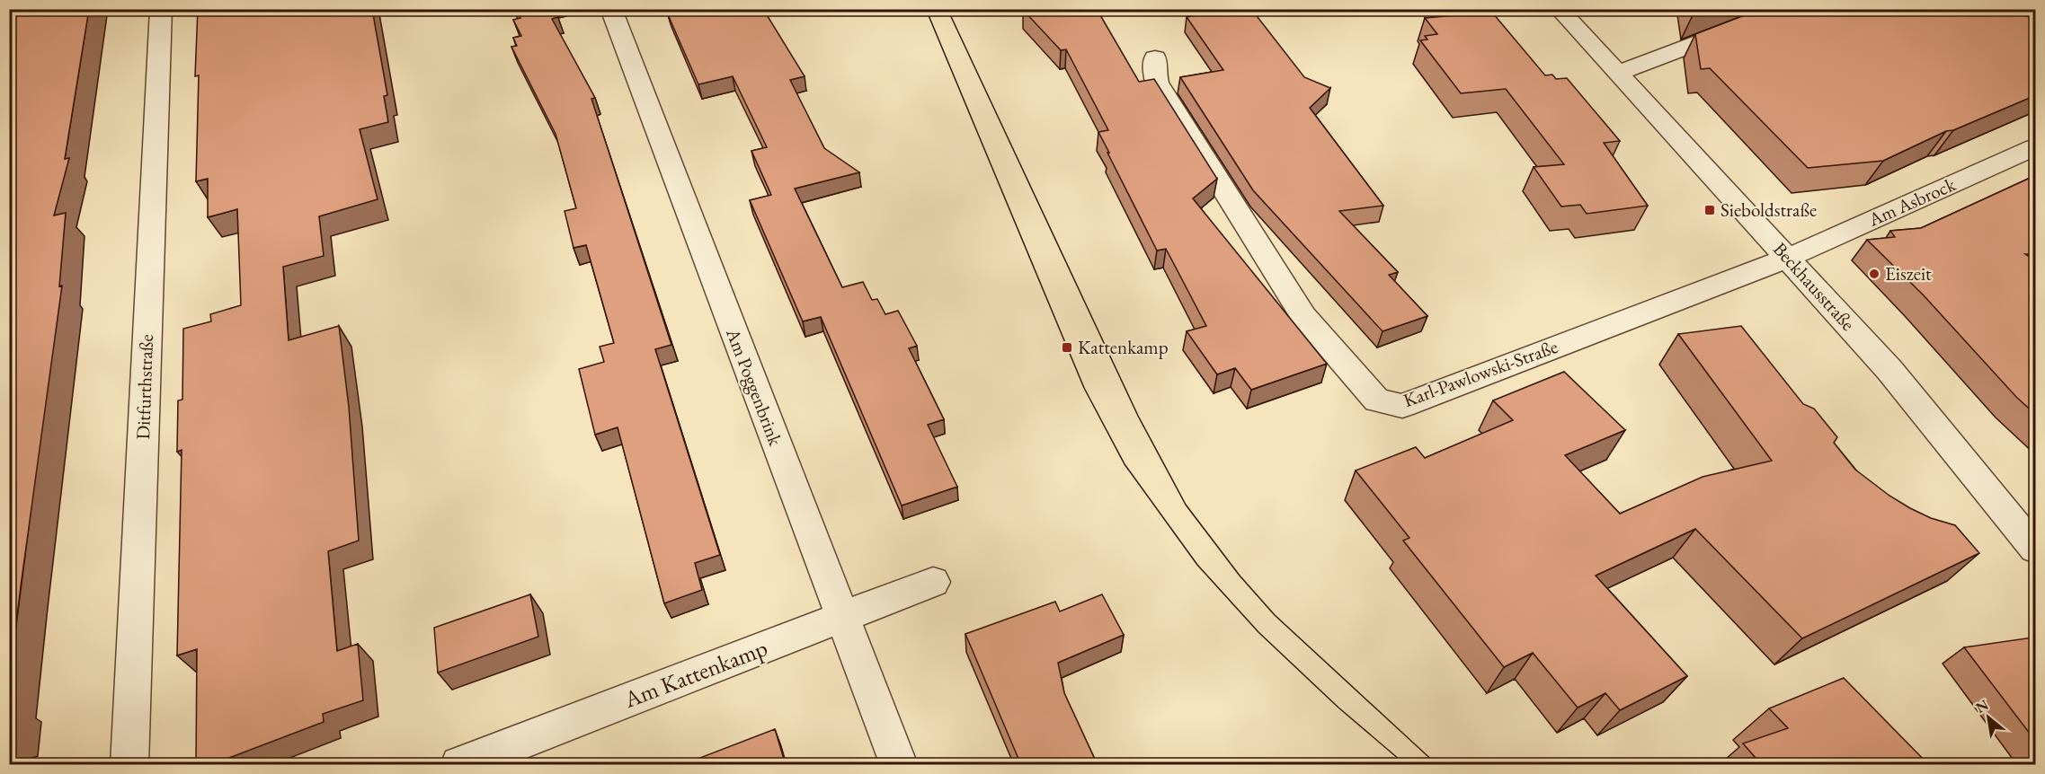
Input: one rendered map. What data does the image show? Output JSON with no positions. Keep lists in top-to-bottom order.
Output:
{
  "streets": {
    "street": [
      "Am Asbrock",
      "Beckhausstraße",
      "Karl-Pawlowski-Straße",
      "Ditfurthstraße",
      "Am Poggenbrink",
      "Am Kattenkamp"
    ]
  },
  "crossings": [
    ["Am Asbrock", "Beckhausstraße"],
    ["Am Asbrock", "Karl-Pawlowski-Straße"],
    ["Beckhausstraße", "Karl-Pawlowski-Straße"],
    ["Am Poggenbrink", "Am Kattenkamp"]
  ],
  "places": {
    "transit": ["Sieboldstraße", "Kattenkamp"],
    "other": ["Eiszeit"]
  },
  "north": "top left"
}
